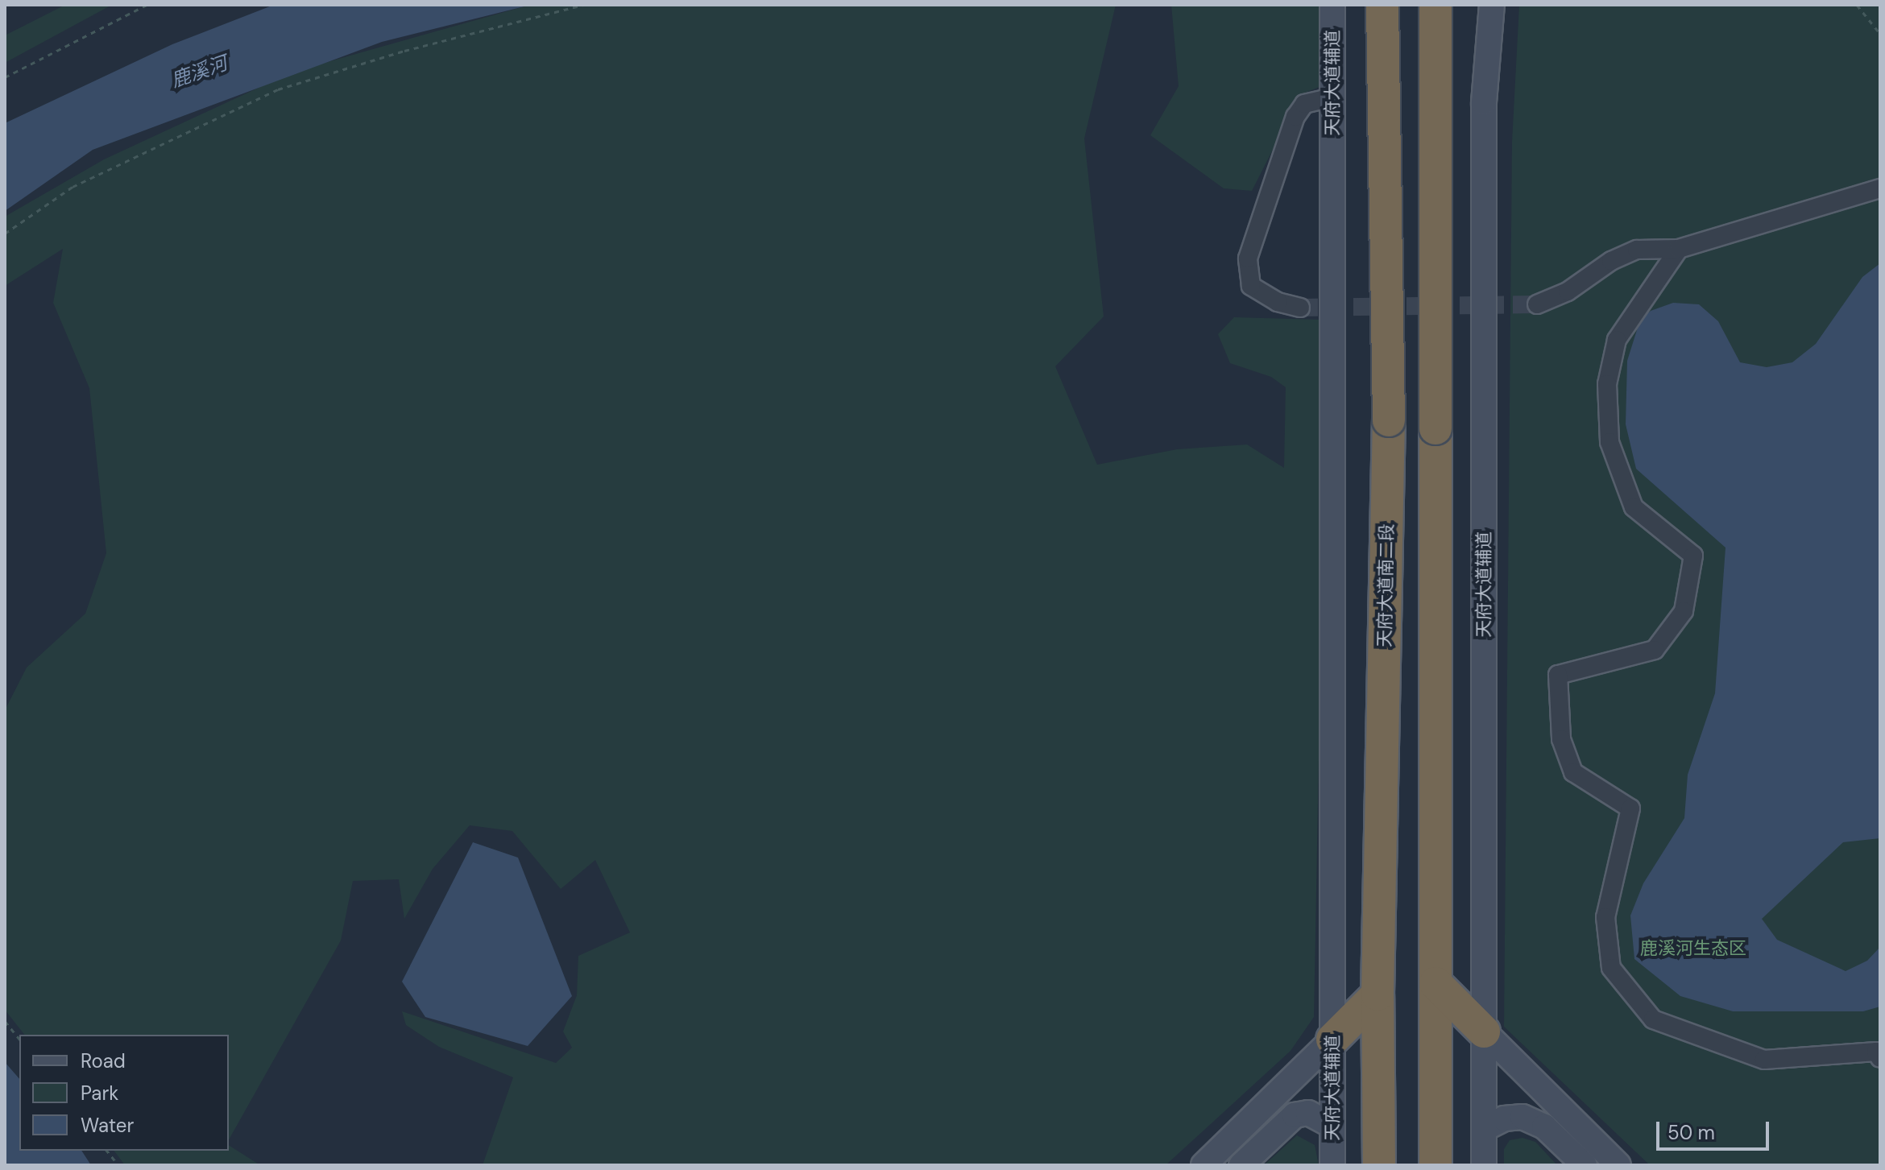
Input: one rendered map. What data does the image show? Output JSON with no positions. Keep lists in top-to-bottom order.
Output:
{
  "streets": {
    "highway": ["天府大道南二段"],
    "street": ["天府大道辅道"]
  },
  "water": ["鹿溪河"],
  "parks": ["鹿溪河生态区"],
  "legend": ["Road", "Park", "Water"],
  "scale_bar": "50 m"
}
